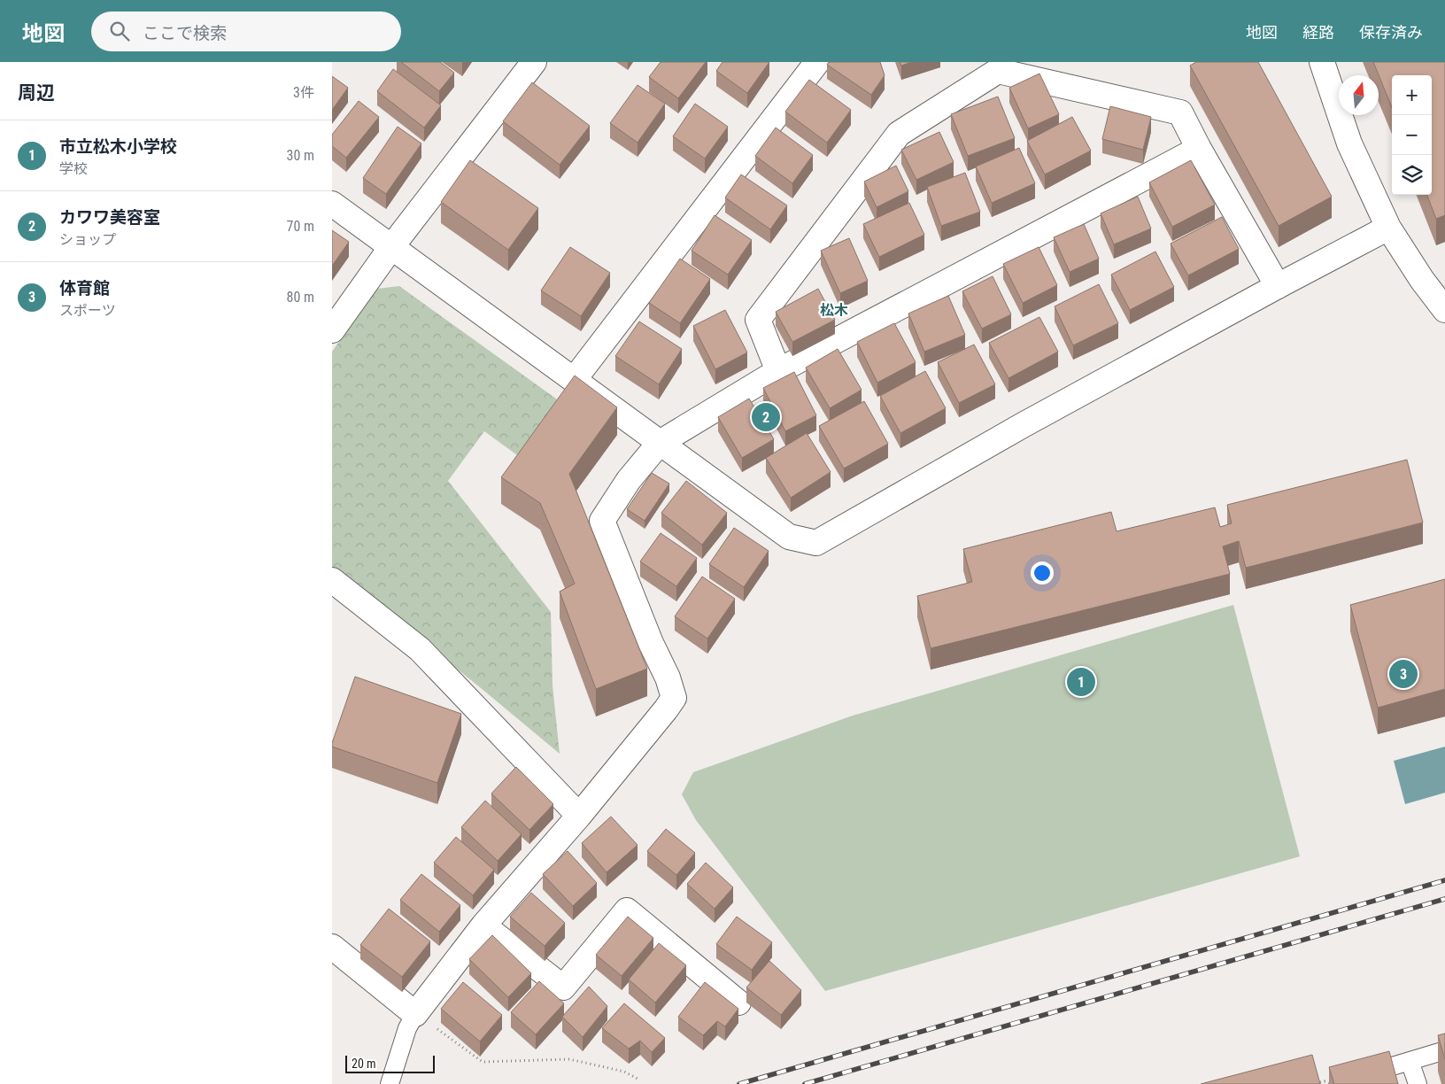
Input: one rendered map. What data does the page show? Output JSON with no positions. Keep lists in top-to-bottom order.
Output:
{
  "districts": ["松木"],
  "scale_bar": "20 m",
  "north": "top",
  "page": {
    "header": "地図",
    "search": "ここで検索",
    "nav": ["地図", "経路", "保存済み"],
    "heading": ["周辺", "3件"],
    "map_buttons": ["+", "−"],
    "list": [
      {
        "mark": "1",
        "name": "市立松木小学校",
        "note": "学校",
        "value": "30 m"
      },
      {
        "mark": "2",
        "name": "カワワ美容室",
        "note": "ショップ",
        "value": "70 m"
      },
      {
        "mark": "3",
        "name": "体育館",
        "note": "スポーツ",
        "value": "80 m"
      }
    ],
    "pins": ["2", "3", "1"],
    "scale": "20 m"
  }
}
